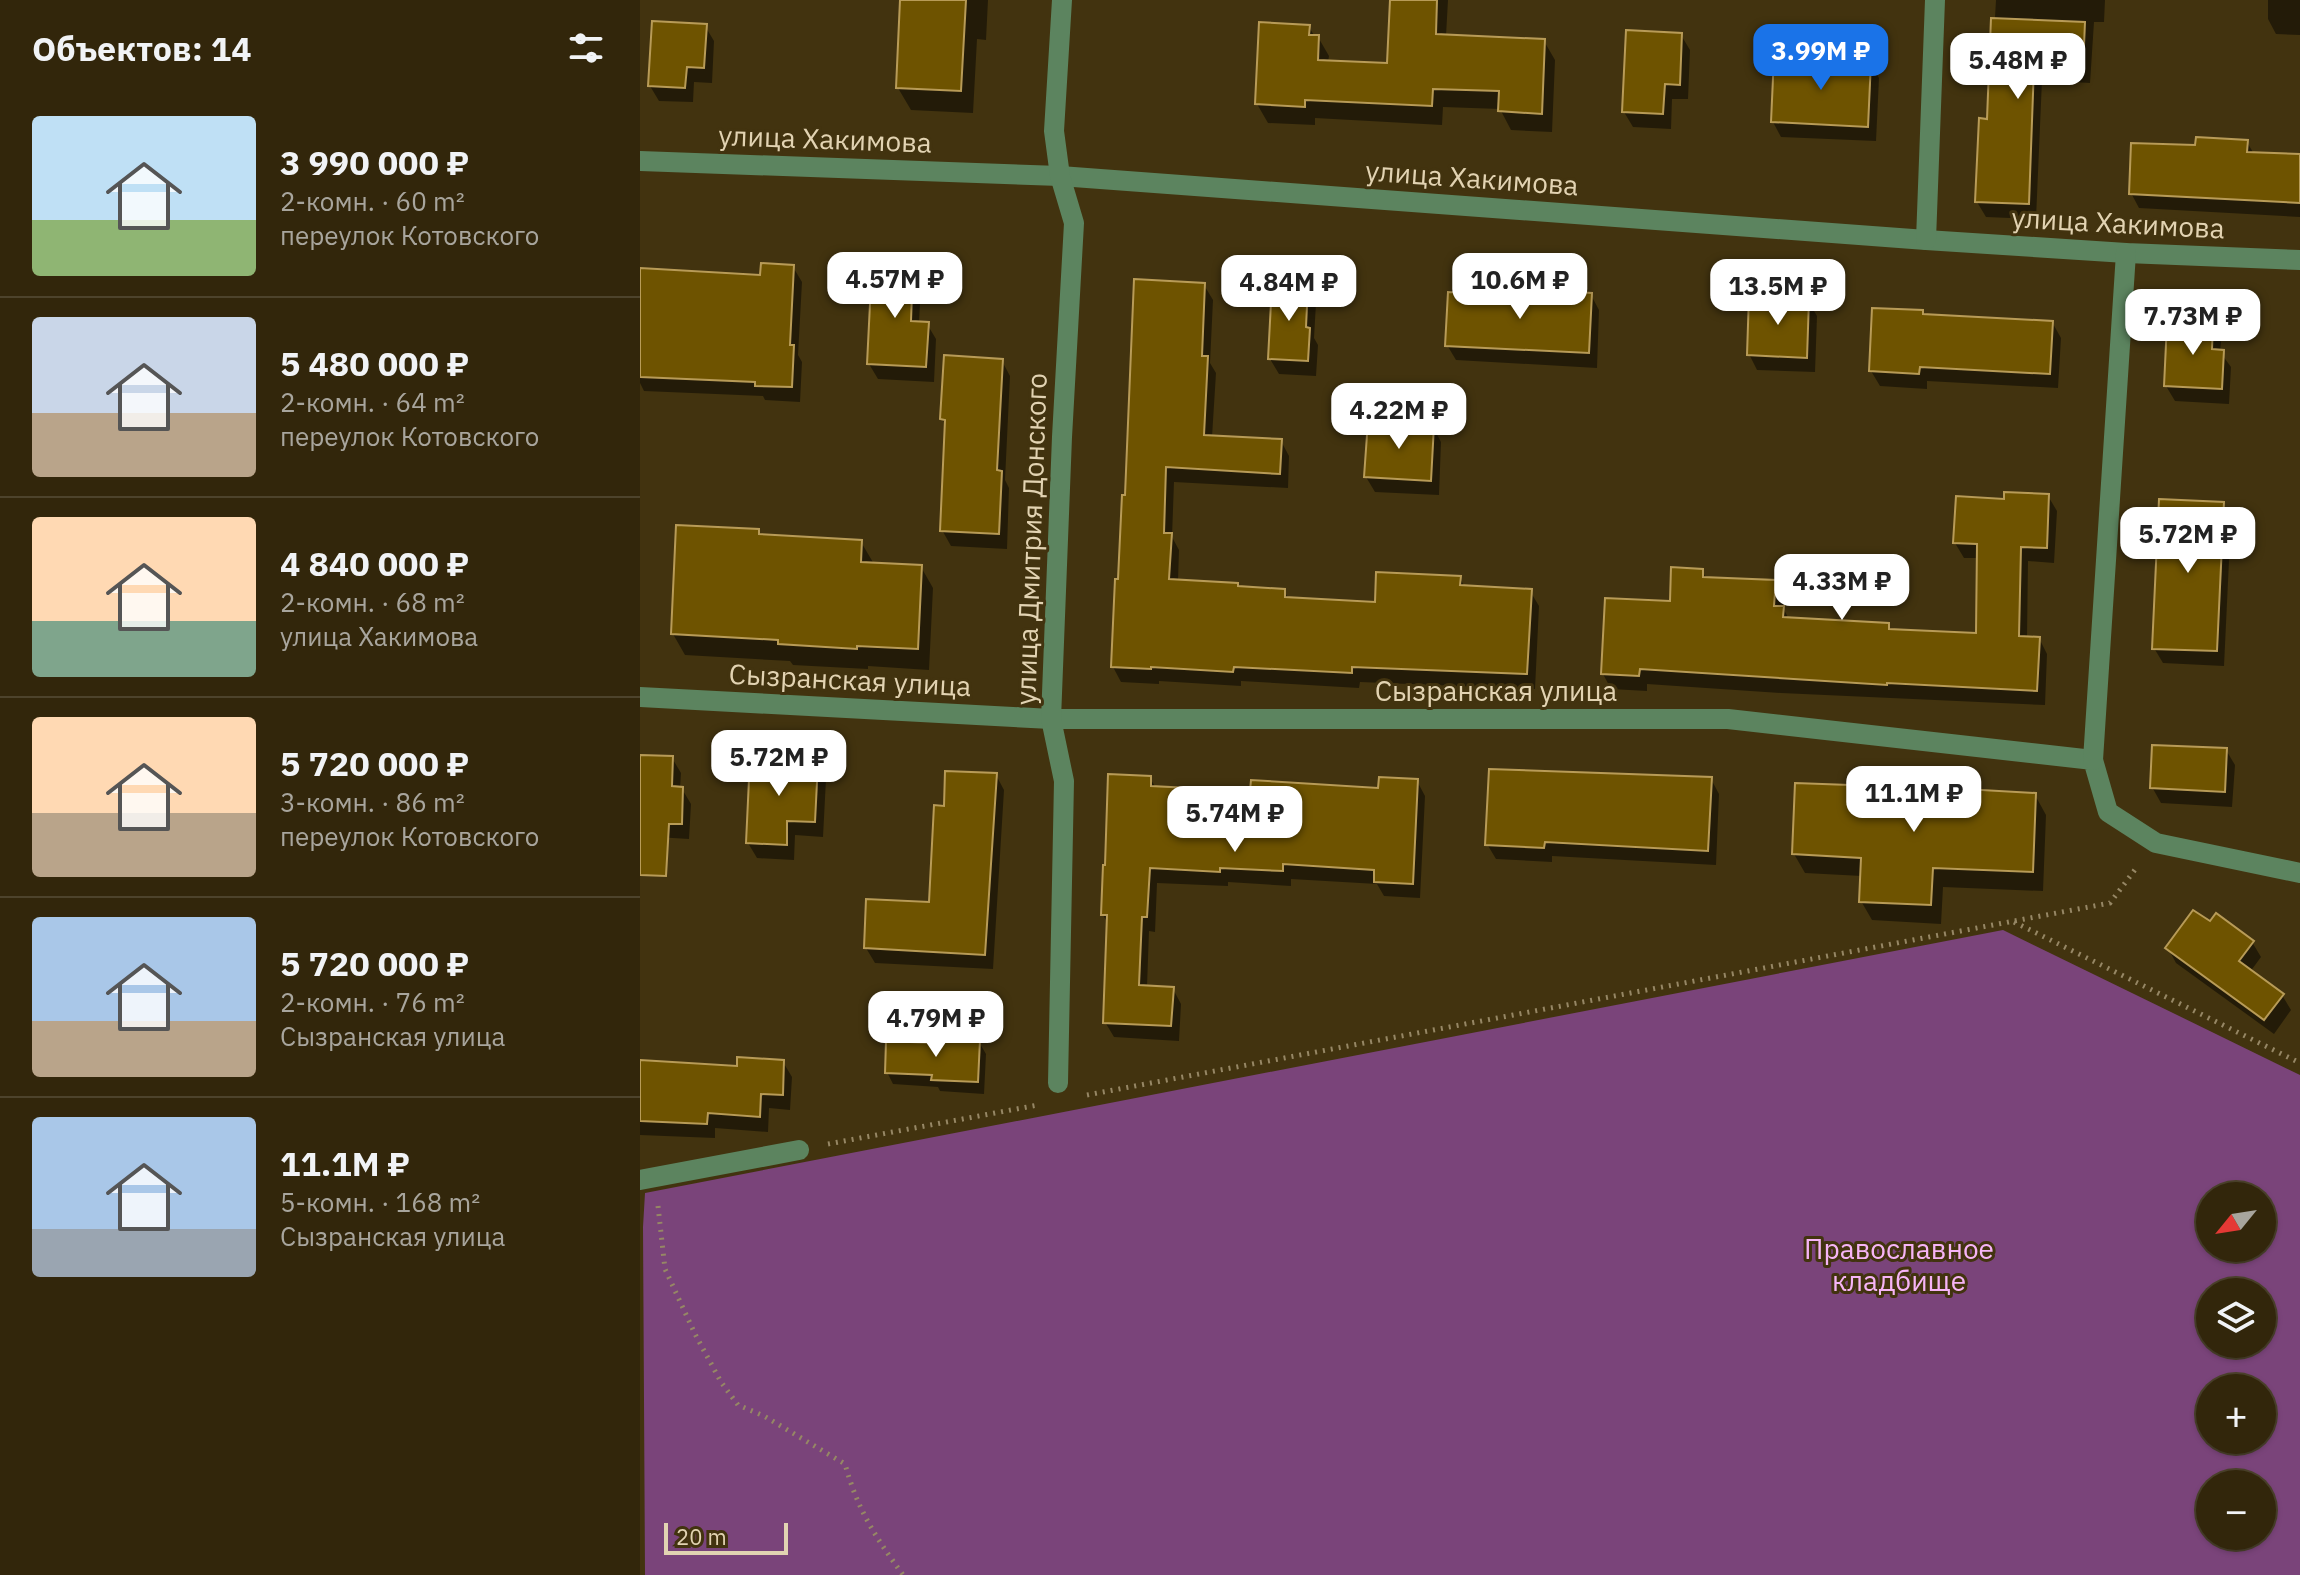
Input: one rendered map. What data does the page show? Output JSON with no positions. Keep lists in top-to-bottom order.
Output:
{
  "streets": {
    "street": ["улица Хакимова", "улица Дмитрия Донского", "Сызранская улица"]
  },
  "crossings": [
    ["улица Хакимова", "улица Дмитрия Донского"],
    ["улица Дмитрия Донского", "Сызранская улица"]
  ],
  "parks": ["Православное кладбище"],
  "scale_bar": "20 m",
  "north": "bottom left",
  "page": {
    "heading": "Объектов: 14",
    "price": [
      "3.99M ₽",
      "5.48M ₽",
      "4.57M ₽",
      "10.6M ₽",
      "4.84M ₽",
      "13.5M ₽",
      "7.73M ₽",
      "4.22M ₽",
      "5.72M ₽",
      "4.33M ₽",
      "5.72M ₽",
      "11.1M ₽",
      "5.74M ₽",
      "4.79M ₽"
    ],
    "list": [
      {
        "name": "3 990 000 ₽",
        "note": "2-комн. · 60 m² · переулок Котовского"
      },
      {
        "name": "5 480 000 ₽",
        "note": "2-комн. · 64 m² · переулок Котовского"
      },
      {
        "name": "4 840 000 ₽",
        "note": "2-комн. · 68 m² · улица Хакимова"
      },
      {
        "name": "5 720 000 ₽",
        "note": "3-комн. · 86 m² · переулок Котовского"
      },
      {
        "name": "5 720 000 ₽",
        "note": "2-комн. · 76 m² · Сызранская улица"
      },
      {
        "name": "11.1M ₽",
        "note": "5-комн. · 168 m² · Сызранская улица"
      }
    ],
    "map_buttons": ["+", "−"],
    "scale": "20 m"
  }
}
